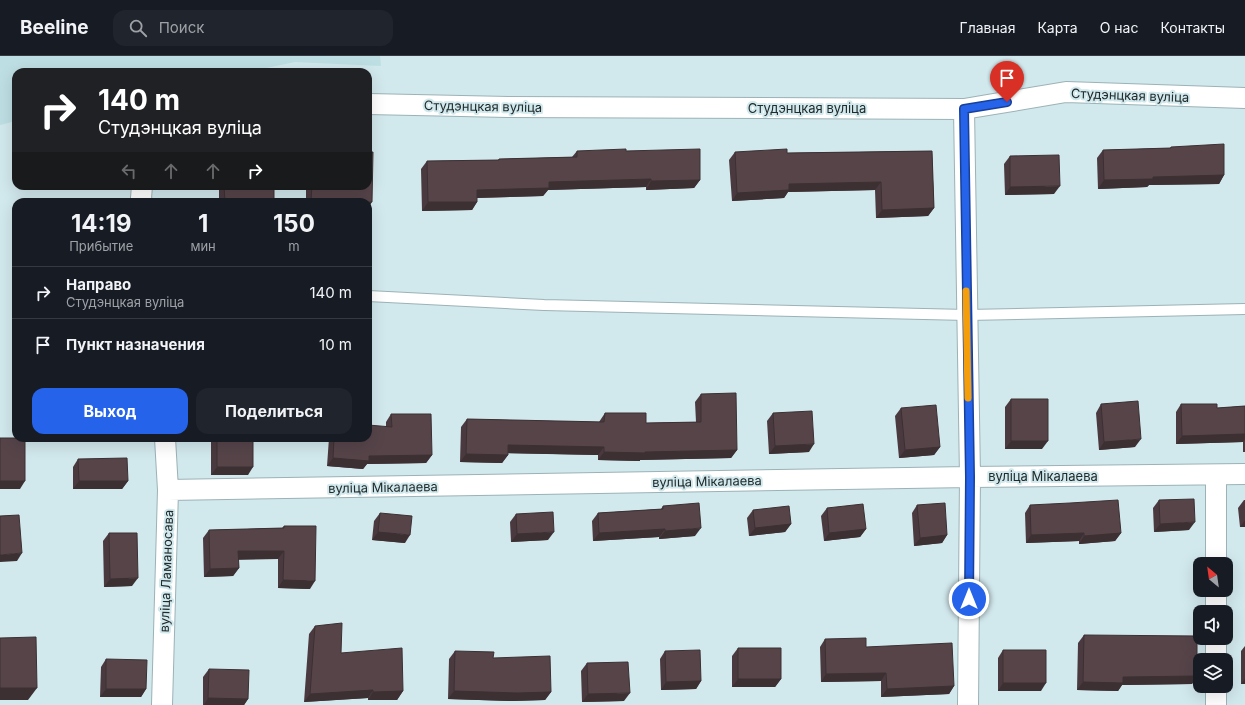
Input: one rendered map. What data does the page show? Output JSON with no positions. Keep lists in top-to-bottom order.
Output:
{
  "streets": {
    "street": ["Студэнцкая вуліца", "вуліца Мікалаева", "вуліца Ламаносава"]
  },
  "crossings": [
    ["вуліца Мікалаева", "вуліца Ламаносава"]
  ],
  "north": "top left",
  "page": {
    "header": "Beeline",
    "search": "Поиск",
    "nav": [
      "Главная",
      "Карта",
      "О нас",
      "Контакты"
    ],
    "turn": ["140 m", "Студэнцкая вуліца"],
    "eta": [
      "14:19",
      "Прибытие",
      "1",
      "мин",
      "150",
      "m"
    ],
    "list": [
      {
        "name": "Направо",
        "note": "Студэнцкая вуліца",
        "value": "140 m"
      },
      {
        "name": "Пункт назначения",
        "value": "10 m"
      }
    ],
    "buttons": ["Выход", "Поделиться"]
  }
}
